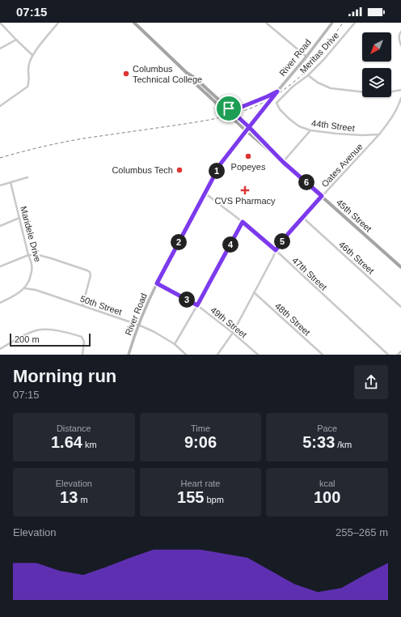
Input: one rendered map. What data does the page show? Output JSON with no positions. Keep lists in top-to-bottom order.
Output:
{
  "streets": {
    "main road": ["River Road", "45th Street"],
    "street": [
      "Meritas Drive",
      "44th Street",
      "Oates Avenue",
      "Maridele Drive",
      "46th Street",
      "47th Street",
      "50th Street",
      "48th Street",
      "49th Street"
    ]
  },
  "crossings": [
    ["Meritas Drive", "44th Street"],
    ["River Road", "45th Street"],
    ["River Road", "47th Street"],
    ["River Road", "50th Street"],
    ["River Road", "49th Street"],
    ["44th Street", "Oates Avenue"],
    ["Oates Avenue", "45th Street"],
    ["Oates Avenue", "46th Street"],
    ["Oates Avenue", "47th Street"],
    ["Oates Avenue", "48th Street"],
    ["Oates Avenue", "49th Street"],
    ["Maridele Drive", "50th Street"]
  ],
  "places": {
    "other": ["Columbus Technical College", "Popeyes", "Columbus Tech"],
    "health": ["CVS Pharmacy"]
  },
  "scale_bar": "200 m",
  "north": "bottom left",
  "page": {
    "status": "07:15",
    "pins": [
      "1",
      "6",
      "5",
      "2",
      "4",
      "3"
    ],
    "scale": "200 m",
    "heading": ["Morning run", "07:15"],
    "stats": [
      ["Distance", "1.64 km"],
      ["Time", "9:06"],
      ["Pace", "5:33 /km"],
      ["Elevation", "13 m"],
      ["Heart rate", "155 bpm"],
      ["kcal", "100"]
    ],
    "chart": ["Elevation", "255–265 m"]
  }
}
